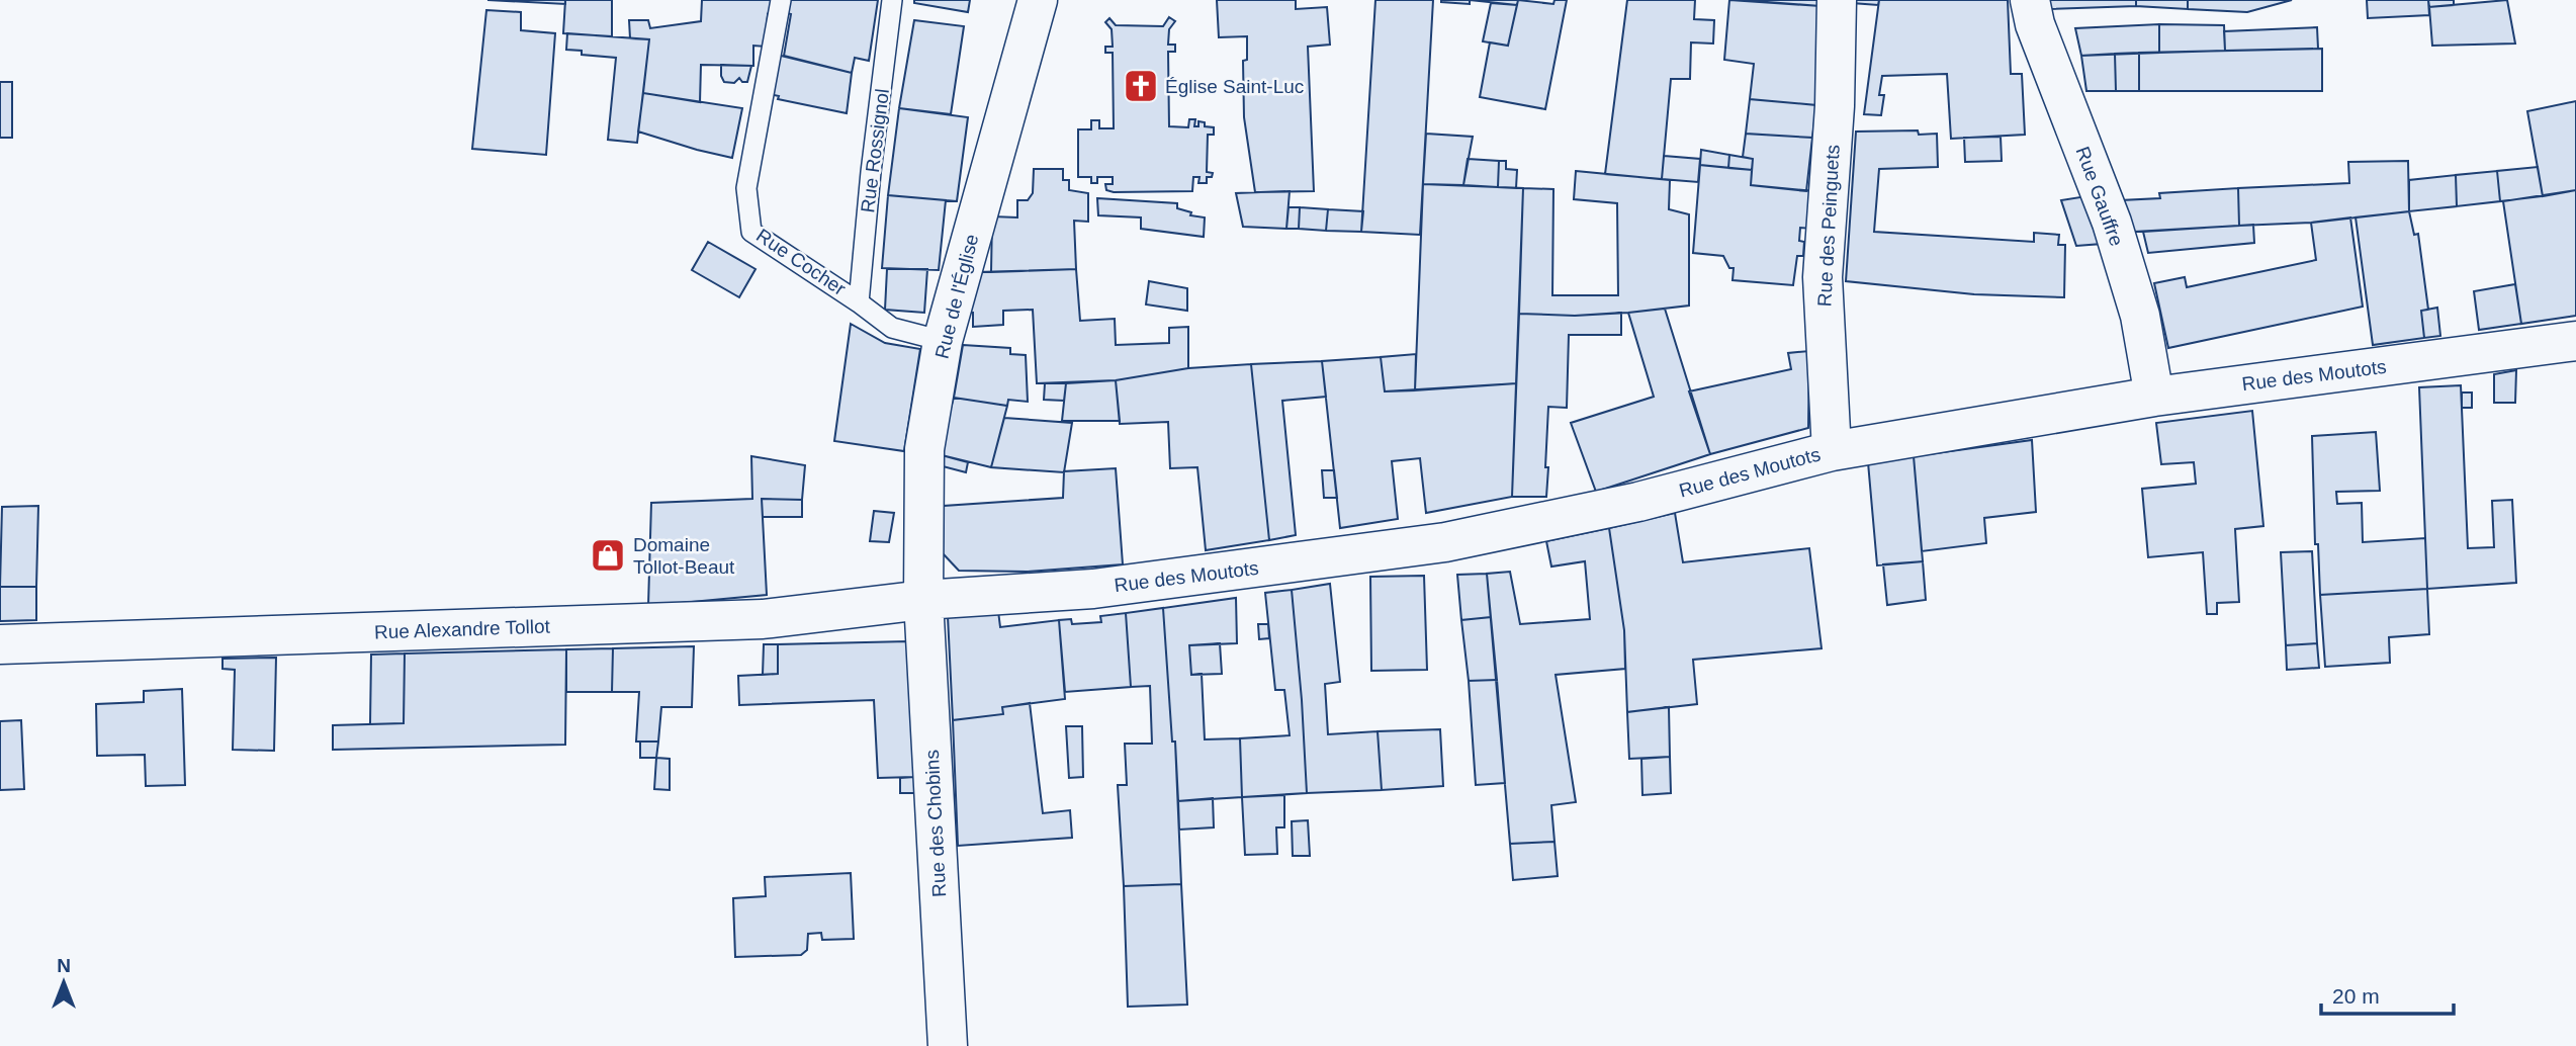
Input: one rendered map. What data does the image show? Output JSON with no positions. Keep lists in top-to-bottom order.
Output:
{
  "streets": {
    "street": [
      "Rue Gauffre",
      "Rue des Peinguets",
      "Rue de l'Église",
      "Rue des Moutots",
      "Rue Alexandre Tollot",
      "Rue des Chobins"
    ],
    "lane": ["Rue Rossignol", "Rue Cocher"]
  },
  "crossings": [
    ["Rue Rossignol", "Rue Cocher"],
    ["Rue Gauffre", "Rue des Moutots"],
    ["Rue des Peinguets", "Rue des Moutots"],
    ["Rue Cocher", "Rue de l'Église"],
    ["Rue de l'Église", "Rue des Moutots"],
    ["Rue de l'Église", "Rue Alexandre Tollot"],
    ["Rue de l'Église", "Rue des Chobins"],
    ["Rue des Moutots", "Rue Alexandre Tollot"],
    ["Rue des Moutots", "Rue des Chobins"],
    ["Rue Alexandre Tollot", "Rue des Chobins"]
  ],
  "places": {
    "church": ["Église Saint-Luc"],
    "shop": ["Domaine Tollot-Beaut"]
  },
  "scale_bar": "20 m",
  "north": "top"
}
